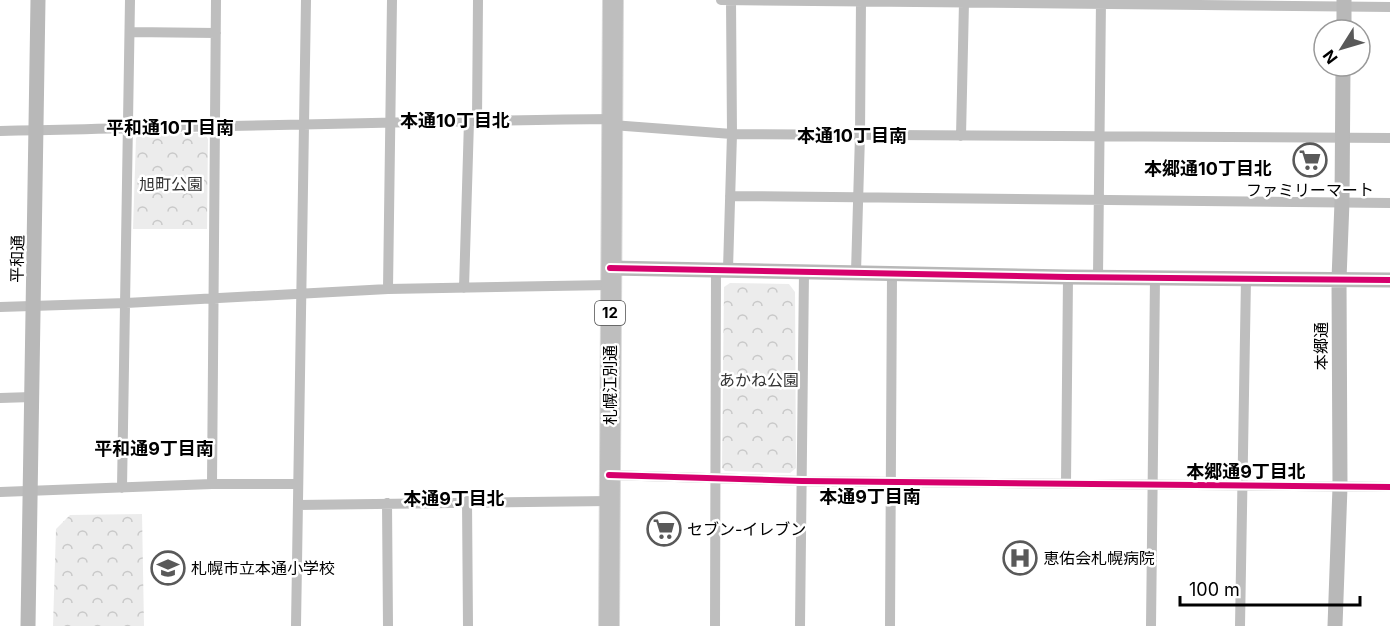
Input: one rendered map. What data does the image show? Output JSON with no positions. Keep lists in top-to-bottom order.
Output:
{
  "streets": {
    "highway": ["12", "札幌江別通"],
    "street": ["平和通", "本郷通"]
  },
  "districts": [
    "本通10丁目北",
    "平和通10丁目南",
    "本通10丁目南",
    "本郷通10丁目北",
    "平和通9丁目南",
    "本郷通9丁目北",
    "本通9丁目南",
    "本通9丁目北"
  ],
  "parks": ["旭町公園", "あかね公園"],
  "places": {
    "supermarket": ["ファミリーマート", "セブン-イレブン"],
    "hospital": ["恵佑会札幌病院"],
    "school or university": ["札幌市立本通小学校"]
  },
  "scale_bar": "100 m",
  "north": "bottom left"
}
